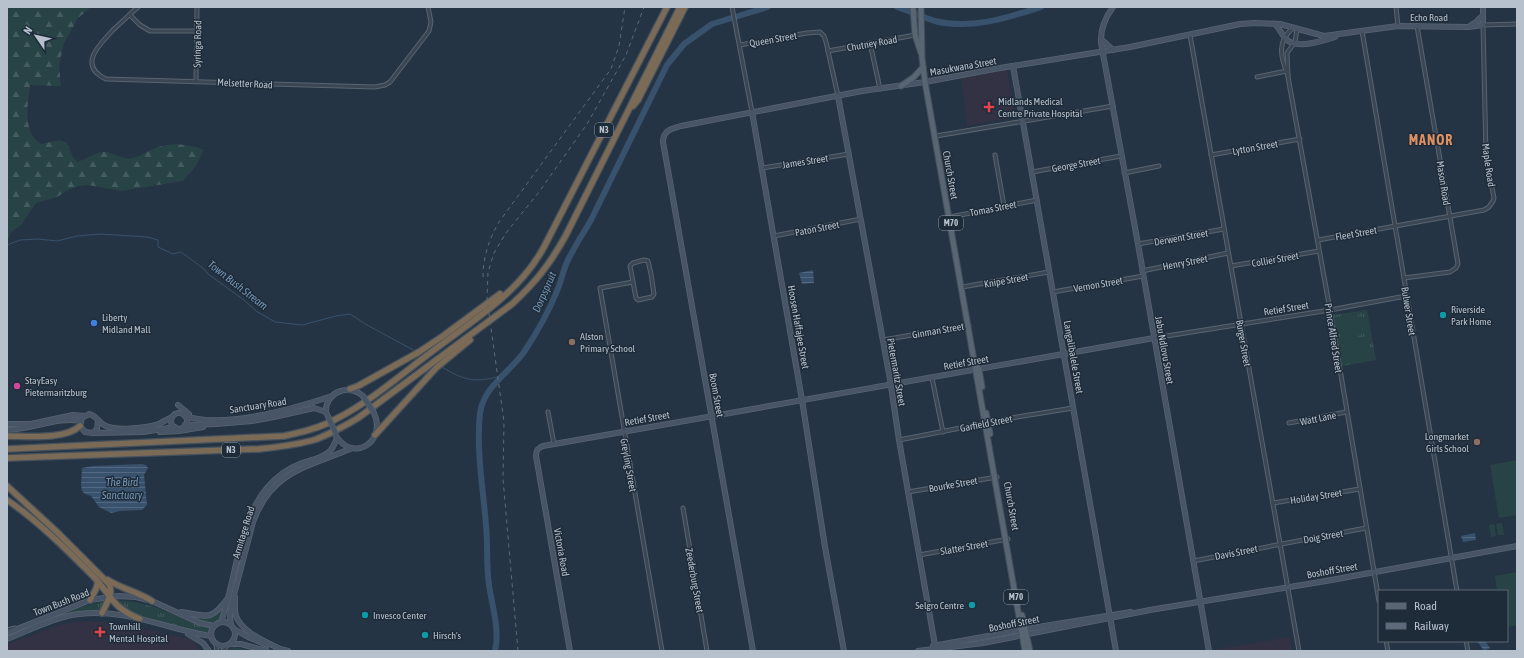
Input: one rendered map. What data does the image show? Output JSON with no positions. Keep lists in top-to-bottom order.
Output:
{
  "streets": {
    "highway": ["N3"],
    "main road": ["Church Street", "M70"],
    "street": [
      "Echo Road",
      "Queen Street",
      "Chutney Road",
      "Syringa Road",
      "Masukwana Street",
      "Melsetter Road",
      "Lytton Street",
      "James Street",
      "George Street",
      "Maple Road",
      "Mason Road",
      "Tomas Street",
      "Paton Street",
      "Fleet Street",
      "Derwent Street",
      "Collier Street",
      "Henry Street",
      "Knipe Street",
      "Vernon Street",
      "Retief Street",
      "Bulwer Street",
      "Hoosen Haffajee Street",
      "Ginman Street",
      "Prince Alfred Street",
      "Burger Street",
      "Jabu Ndlovu Street",
      "Langalibalele Street",
      "Pietermaritz Street",
      "Boom Street",
      "Sanctuary Road",
      "Watt Lane",
      "Garfield Street",
      "Greyling Street",
      "Bourke Street",
      "Holiday Street",
      "Armitage Road",
      "Doig Street",
      "Slatter Street",
      "Victoria Road",
      "Davis Street",
      "Boshoff Street",
      "Zeederburg Street",
      "Town Bush Road"
    ]
  },
  "crossings": [
    ["Echo Road", "Masukwana Street"],
    ["Echo Road", "Maple Road"],
    ["Echo Road", "Mason Road"],
    ["Echo Road", "Bulwer Street"],
    ["Echo Road", "Prince Alfred Street"],
    ["Queen Street", "Chutney Road"],
    ["Queen Street", "Hoosen Haffajee Street"],
    ["Chutney Road", "Church Street"],
    ["Syringa Road", "Melsetter Road"],
    ["Masukwana Street", "Church Street"],
    ["Masukwana Street", "Hoosen Haffajee Street"],
    ["Masukwana Street", "Burger Street"],
    ["Masukwana Street", "Jabu Ndlovu Street"],
    ["Masukwana Street", "Langalibalele Street"],
    ["Masukwana Street", "Pietermaritz Street"],
    ["Masukwana Street", "Boom Street"],
    ["Lytton Street", "Prince Alfred Street"],
    ["Lytton Street", "Burger Street"],
    ["James Street", "Hoosen Haffajee Street"],
    ["James Street", "Pietermaritz Street"],
    ["George Street", "Jabu Ndlovu Street"],
    ["George Street", "Langalibalele Street"],
    ["Maple Road", "Mason Road"],
    ["Maple Road", "Fleet Street"],
    ["Maple Road", "Bulwer Street"],
    ["Church Street", "Tomas Street"],
    ["Church Street", "Knipe Street"],
    ["Church Street", "Retief Street"],
    ["Church Street", "Ginman Street"],
    ["Church Street", "Garfield Street"],
    ["Church Street", "Bourke Street"],
    ["Church Street", "Slatter Street"],
    ["Church Street", "Boshoff Street"],
    ["Mason Road", "Bulwer Street"],
    ["Tomas Street", "Langalibalele Street"],
    ["Paton Street", "Hoosen Haffajee Street"],
    ["Paton Street", "Pietermaritz Street"],
    ["Fleet Street", "Bulwer Street"],
    ["Fleet Street", "Prince Alfred Street"],
    ["Derwent Street", "Burger Street"],
    ["Derwent Street", "Jabu Ndlovu Street"],
    ["Collier Street", "Prince Alfred Street"],
    ["Collier Street", "Burger Street"],
    ["Henry Street", "Burger Street"],
    ["Henry Street", "Jabu Ndlovu Street"],
    ["Knipe Street", "Langalibalele Street"],
    ["Vernon Street", "Jabu Ndlovu Street"],
    ["Vernon Street", "Langalibalele Street"],
    ["Retief Street", "Bulwer Street"],
    ["Retief Street", "Hoosen Haffajee Street"],
    ["Retief Street", "Prince Alfred Street"],
    ["Retief Street", "Burger Street"],
    ["Retief Street", "Jabu Ndlovu Street"],
    ["Retief Street", "Langalibalele Street"],
    ["Retief Street", "Pietermaritz Street"],
    ["Retief Street", "Boom Street"],
    ["Retief Street", "Greyling Street"],
    ["Retief Street", "Victoria Road"],
    ["Bulwer Street", "Boshoff Street"],
    ["Ginman Street", "Pietermaritz Street"],
    ["Prince Alfred Street", "Watt Lane"],
    ["Prince Alfred Street", "Holiday Street"],
    ["Prince Alfred Street", "Doig Street"],
    ["Prince Alfred Street", "Boshoff Street"],
    ["Burger Street", "Holiday Street"],
    ["Burger Street", "Doig Street"],
    ["Burger Street", "Davis Street"],
    ["Burger Street", "Boshoff Street"],
    ["Jabu Ndlovu Street", "Davis Street"],
    ["Jabu Ndlovu Street", "Boshoff Street"],
    ["Langalibalele Street", "Garfield Street"],
    ["Langalibalele Street", "Boshoff Street"],
    ["Pietermaritz Street", "Garfield Street"],
    ["Pietermaritz Street", "Bourke Street"],
    ["Pietermaritz Street", "Slatter Street"],
    ["Pietermaritz Street", "Boshoff Street"],
    ["Sanctuary Road", "Armitage Road"],
    ["Armitage Road", "Town Bush Road"],
    ["Doig Street", "Davis Street"]
  ],
  "districts": ["MANOR"],
  "water": ["Town Bush Stream", "Dorpspruit", "The Bird Sanctuary"],
  "places": {
    "health": ["Midlands Medical Centre Private Hospital", "Townhill Mental Hospital"],
    "other": [
      "Riverside Park Home",
      "Liberty Midland Mall",
      "Alston Primary School",
      "StayEasy Pietermaritzburg",
      "Longmarket Girls School",
      "Selgro Centre",
      "Invesco Center",
      "Hirsch's"
    ]
  },
  "legend": ["Road", "Railway"],
  "north": "top left"
}
